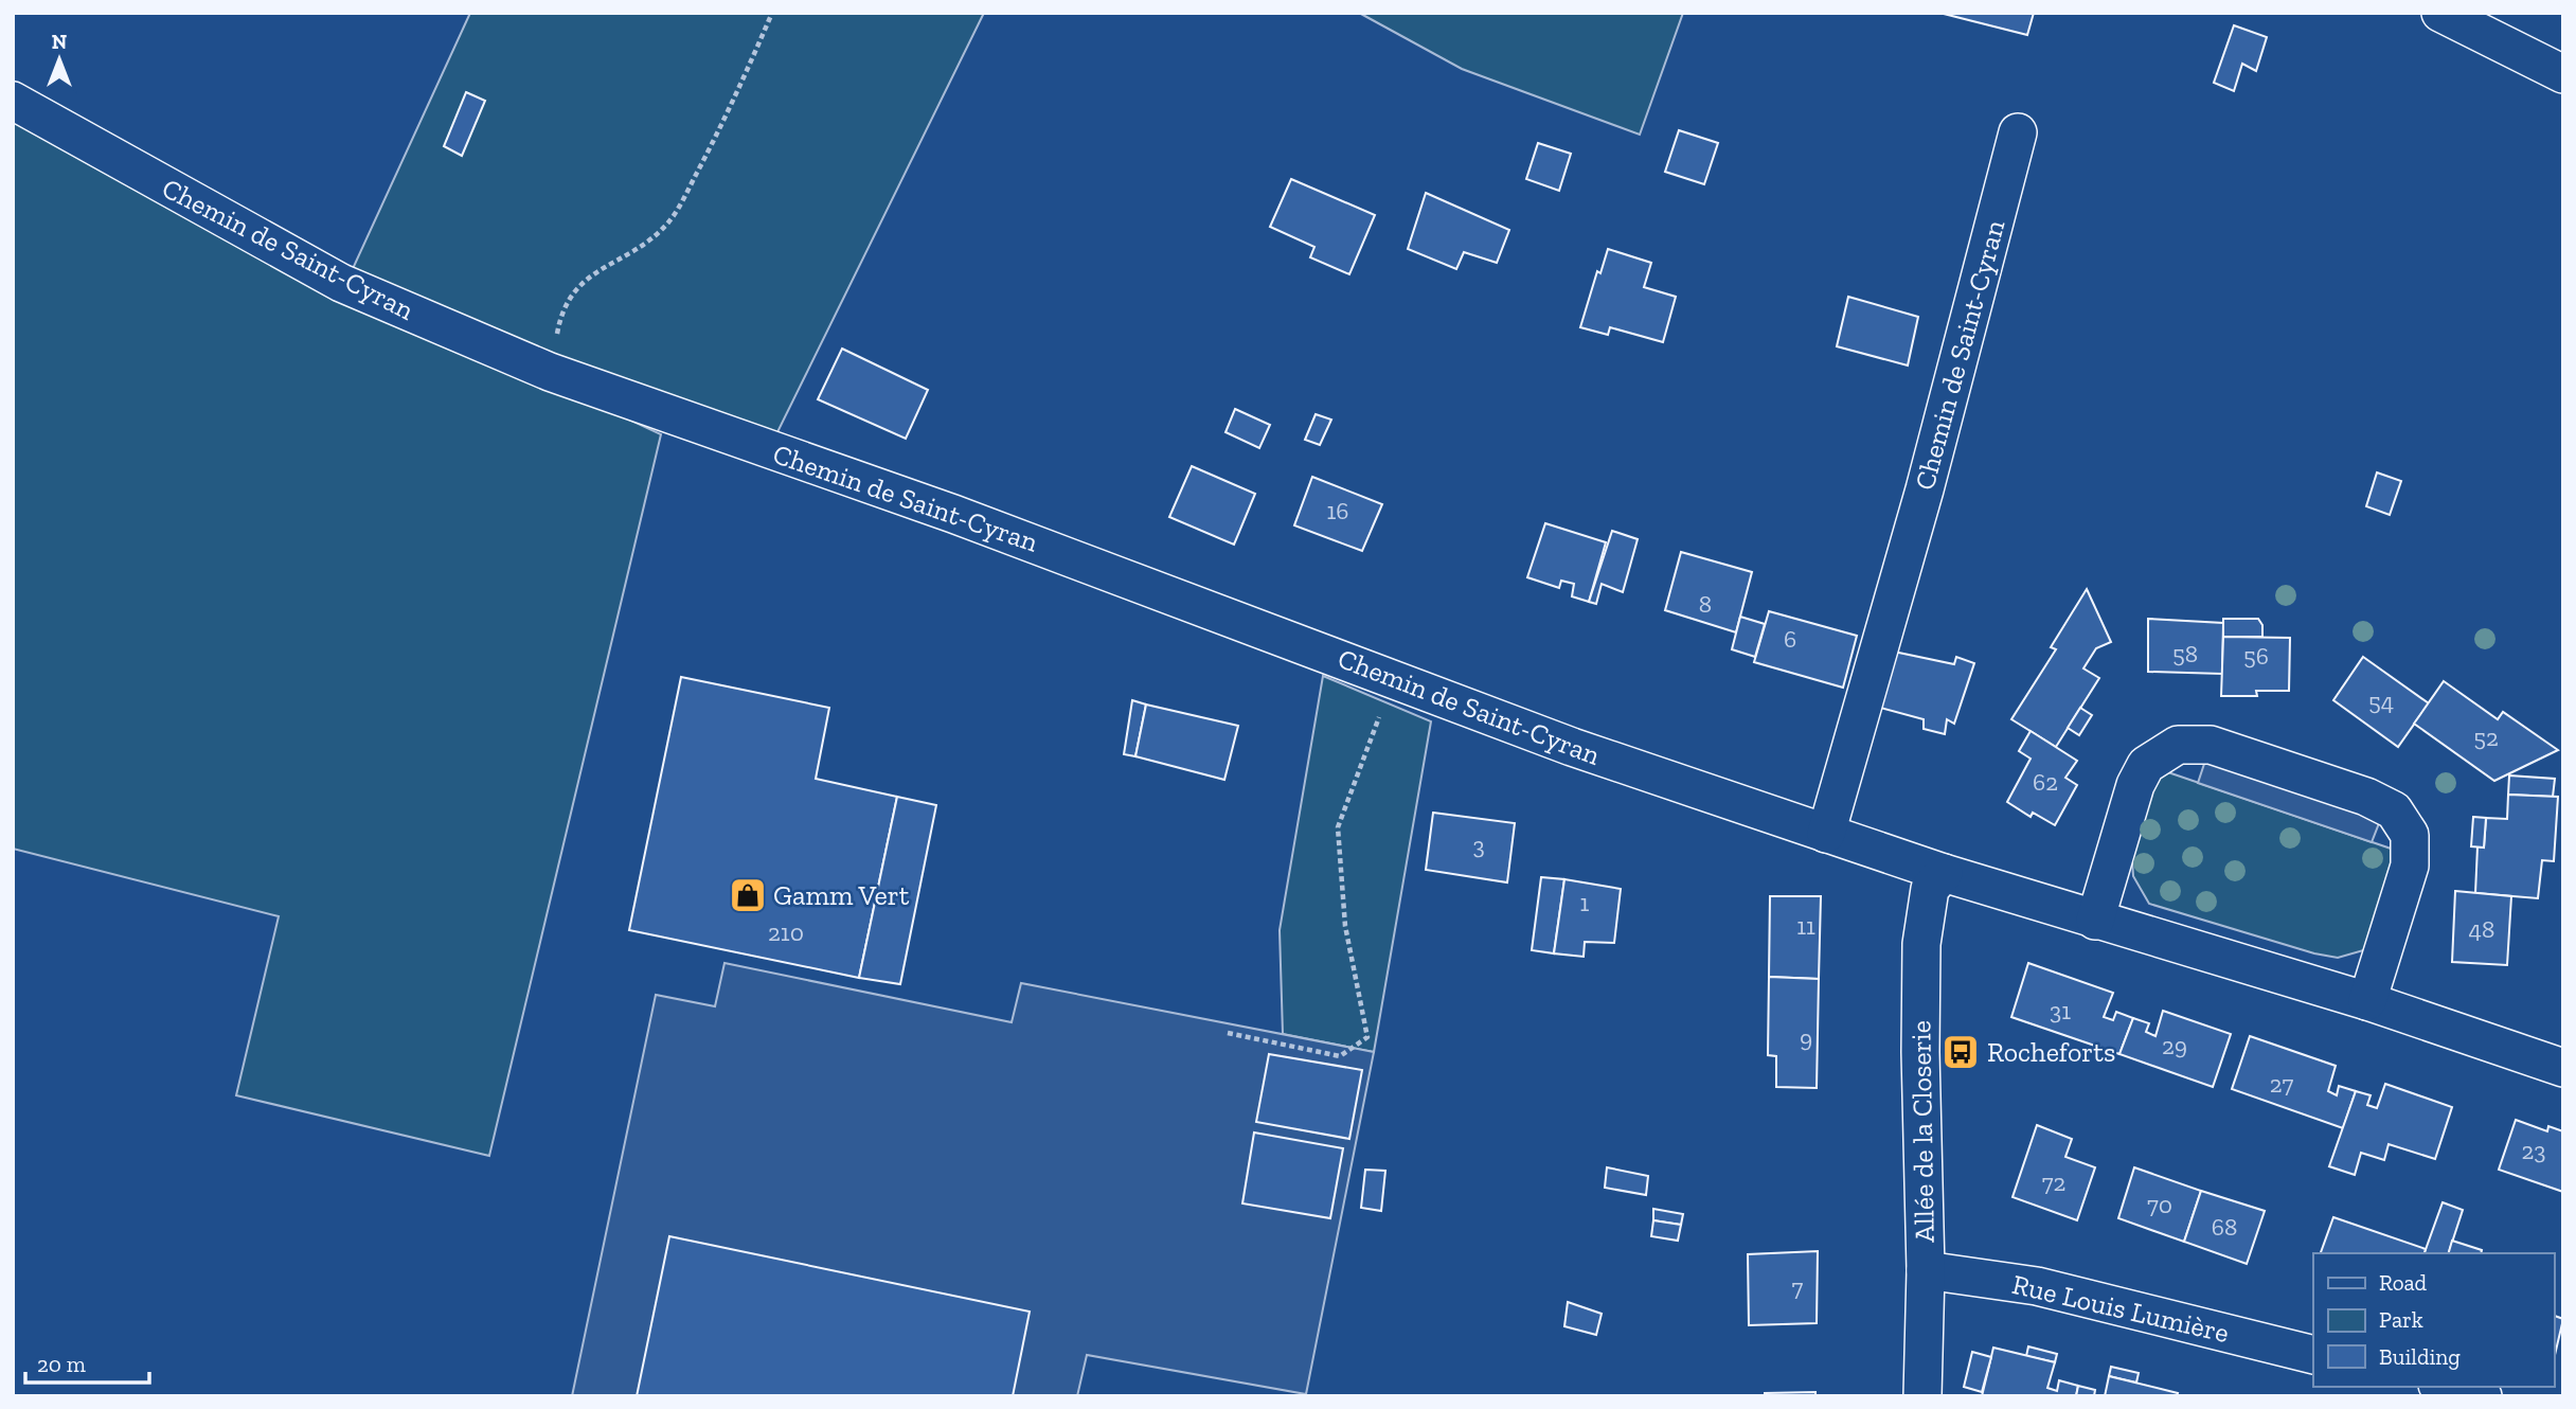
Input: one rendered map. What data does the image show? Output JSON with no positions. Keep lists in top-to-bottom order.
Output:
{
  "streets": {
    "street": ["Chemin de Saint-Cyran", "Allée de la Closerie", "Rue Louis Lumière"]
  },
  "crossings": [
    ["Chemin de Saint-Cyran", "Allée de la Closerie"],
    ["Allée de la Closerie", "Rue Louis Lumière"]
  ],
  "places": {
    "shop": ["Gamm Vert"],
    "bus stop": ["Rocheforts"]
  },
  "house_numbers": [
    "16",
    "8",
    "6",
    "58",
    "56",
    "54",
    "52",
    "62",
    "3",
    "1",
    "11",
    "48",
    "210",
    "31",
    "9",
    "29",
    "27",
    "23",
    "72",
    "70",
    "68",
    "7"
  ],
  "legend": ["Road", "Park", "Building"],
  "scale_bar": "20 m",
  "north": "top"
}
